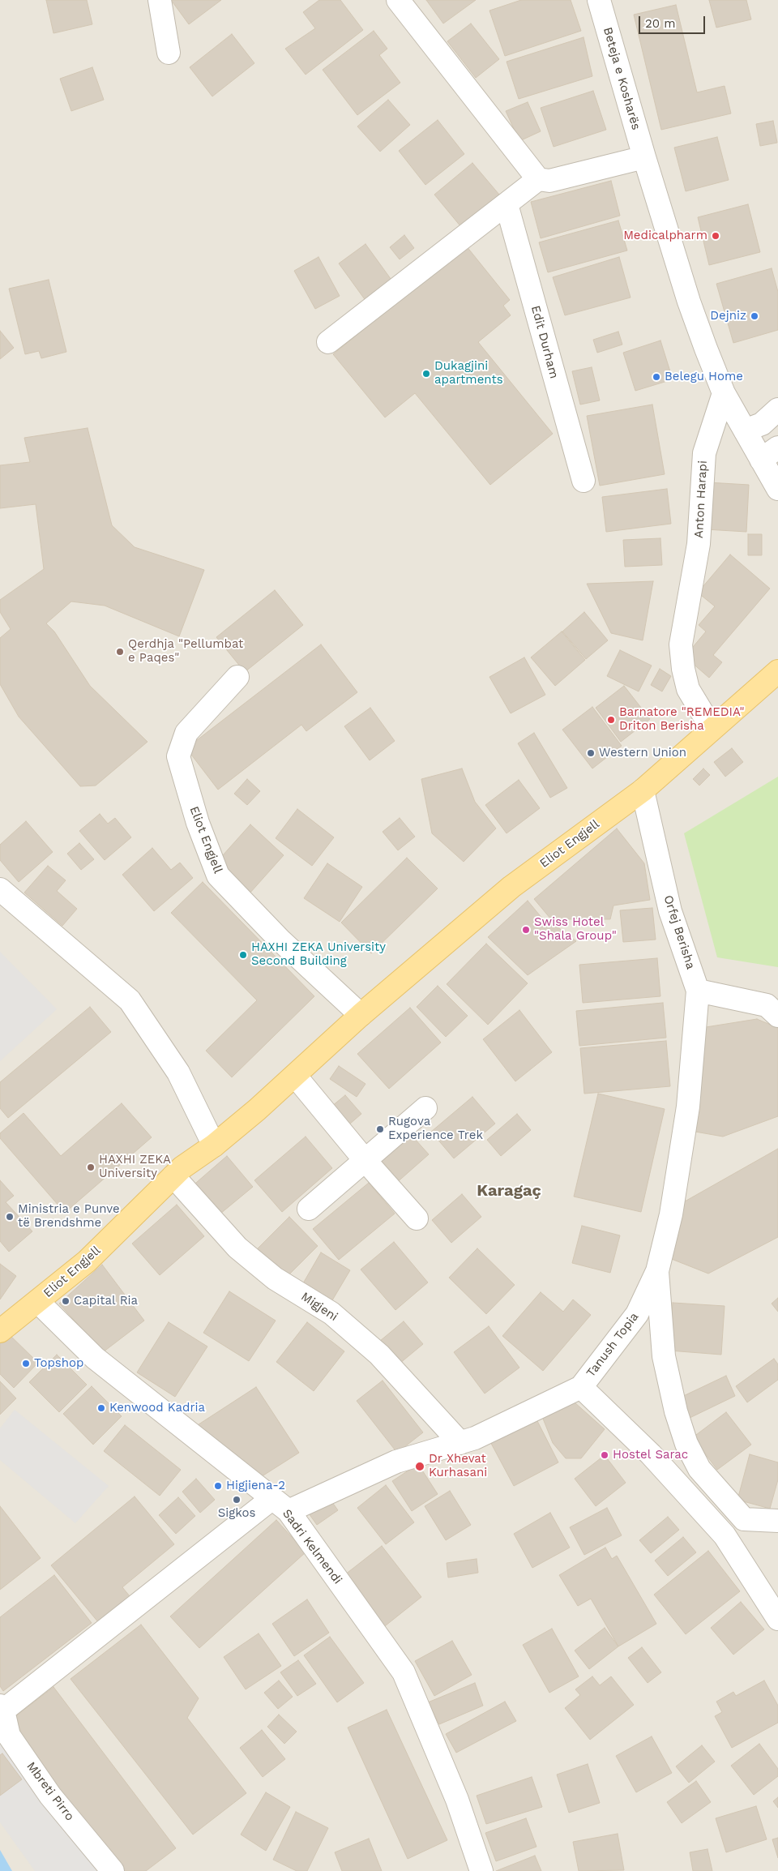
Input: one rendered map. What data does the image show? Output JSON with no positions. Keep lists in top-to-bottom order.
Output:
{
  "streets": {
    "main road": ["Eliot Engjell"],
    "street": [
      "Beteja e Kosharës",
      "Edit Durham",
      "Anton Harapi",
      "Orfej Berisha",
      "Migjeni",
      "Tanush Topia",
      "Sadri Kelmendi",
      "Mbreti Pirro"
    ]
  },
  "crossings": [
    ["Anton Harapi", "Eliot Engjell"],
    ["Eliot Engjell", "Orfej Berisha"],
    ["Eliot Engjell", "Migjeni"],
    ["Eliot Engjell", "Sadri Kelmendi"],
    ["Orfej Berisha", "Tanush Topia"],
    ["Migjeni", "Tanush Topia"],
    ["Tanush Topia", "Sadri Kelmendi"],
    ["Tanush Topia", "Mbreti Pirro"]
  ],
  "districts": ["Karagaç"],
  "places": [
    "Medicalpharm",
    "Dejniz",
    "Dukagjini apartments",
    "Belegu Home",
    "Qerdhja \"Pellumbat e Paqes\"",
    "Barnatore \"REMEDIA\" Driton Berisha",
    "Western Union",
    "Swiss Hotel \"Shala Group\"",
    "HAXHI ZEKA University Second Building",
    "Rugova Experience Trek",
    "HAXHI ZEKA University",
    "Ministria e Punve të Brendshme",
    "Capital Ria",
    "Topshop",
    "Kenwood Kadria",
    "Hostel Sarac",
    "Dr Xhevat Kurhasani",
    "Higjiena-2",
    "Sigkos"
  ],
  "scale_bar": "20 m"
}
